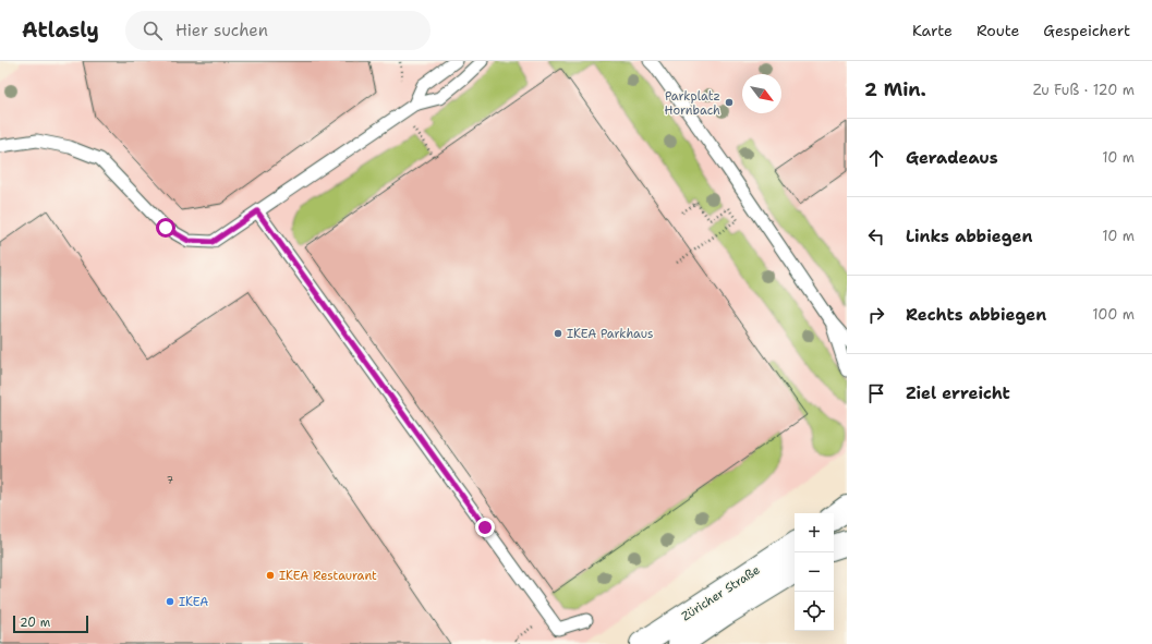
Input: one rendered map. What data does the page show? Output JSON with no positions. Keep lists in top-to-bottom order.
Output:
{
  "streets": {
    "street": ["Züricher Straße"]
  },
  "places": [
    "Parkplatz Hornbach",
    "IKEA Parkhaus",
    "IKEA Restaurant",
    "IKEA"
  ],
  "house_numbers": ["7"],
  "scale_bar": "20 m",
  "north": "bottom right",
  "page": {
    "header": "Atlasly",
    "search": "Hier suchen",
    "nav": ["Karte", "Route", "Gespeichert"],
    "heading": ["2 Min.", "Zu Fuß · 120 m"],
    "list": [
      ["Geradeaus", "10 m"],
      ["Links abbiegen", "10 m"],
      ["Rechts abbiegen", "100 m"],
      "Ziel erreicht"
    ],
    "map_buttons": ["+", "−"],
    "scale": "20 m"
  }
}
